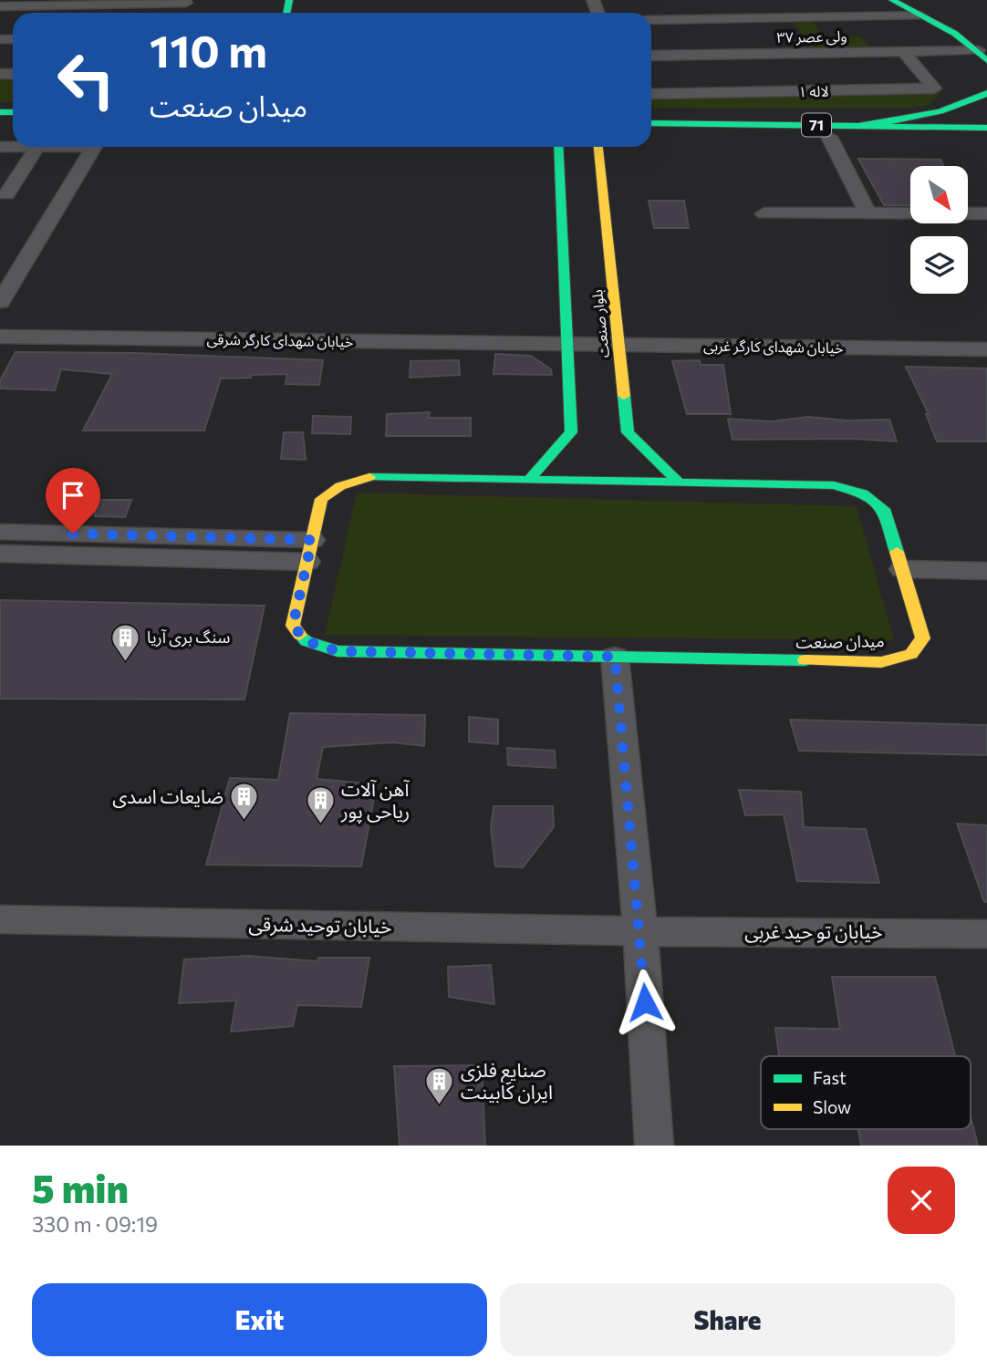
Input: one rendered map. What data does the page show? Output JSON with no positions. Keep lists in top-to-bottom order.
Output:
{
  "streets": {
    "main road": ["71", "بلوار صنعت", "میدان صنعت"],
    "street": [
      "ولی عصر ۳۷",
      "لاله ۱",
      "خیابان شهدای کارگر شرقی",
      "خیابان شهدای کارگر غربی",
      "خیابان توحید شرقی",
      "خیابان تو حید غربی"
    ]
  },
  "crossings": [
    ["ولی عصر ۳۷", "لاله ۱"],
    ["بلوار صنعت", "خیابان شهدای کارگر شرقی"],
    ["بلوار صنعت", "خیابان شهدای کارگر غربی"],
    ["بلوار صنعت", "میدان صنعت"],
    ["خیابان شهدای کارگر شرقی", "خیابان شهدای کارگر غربی"],
    ["خیابان توحید شرقی", "خیابان تو حید غربی"]
  ],
  "places": {
    "building": [
      "سنگ بری آریا",
      "ضایعات اسدی",
      "آهن آلات ریاحی پور",
      "صنایع فلزی ایران کابینت"
    ]
  },
  "legend": ["Fast", "Slow"],
  "north": "bottom right",
  "page": {
    "turn": ["110 m", "میدان صنعت"],
    "heading": ["5 min", "330 m · 09:19"],
    "buttons": ["Exit", "Share"]
  }
}
